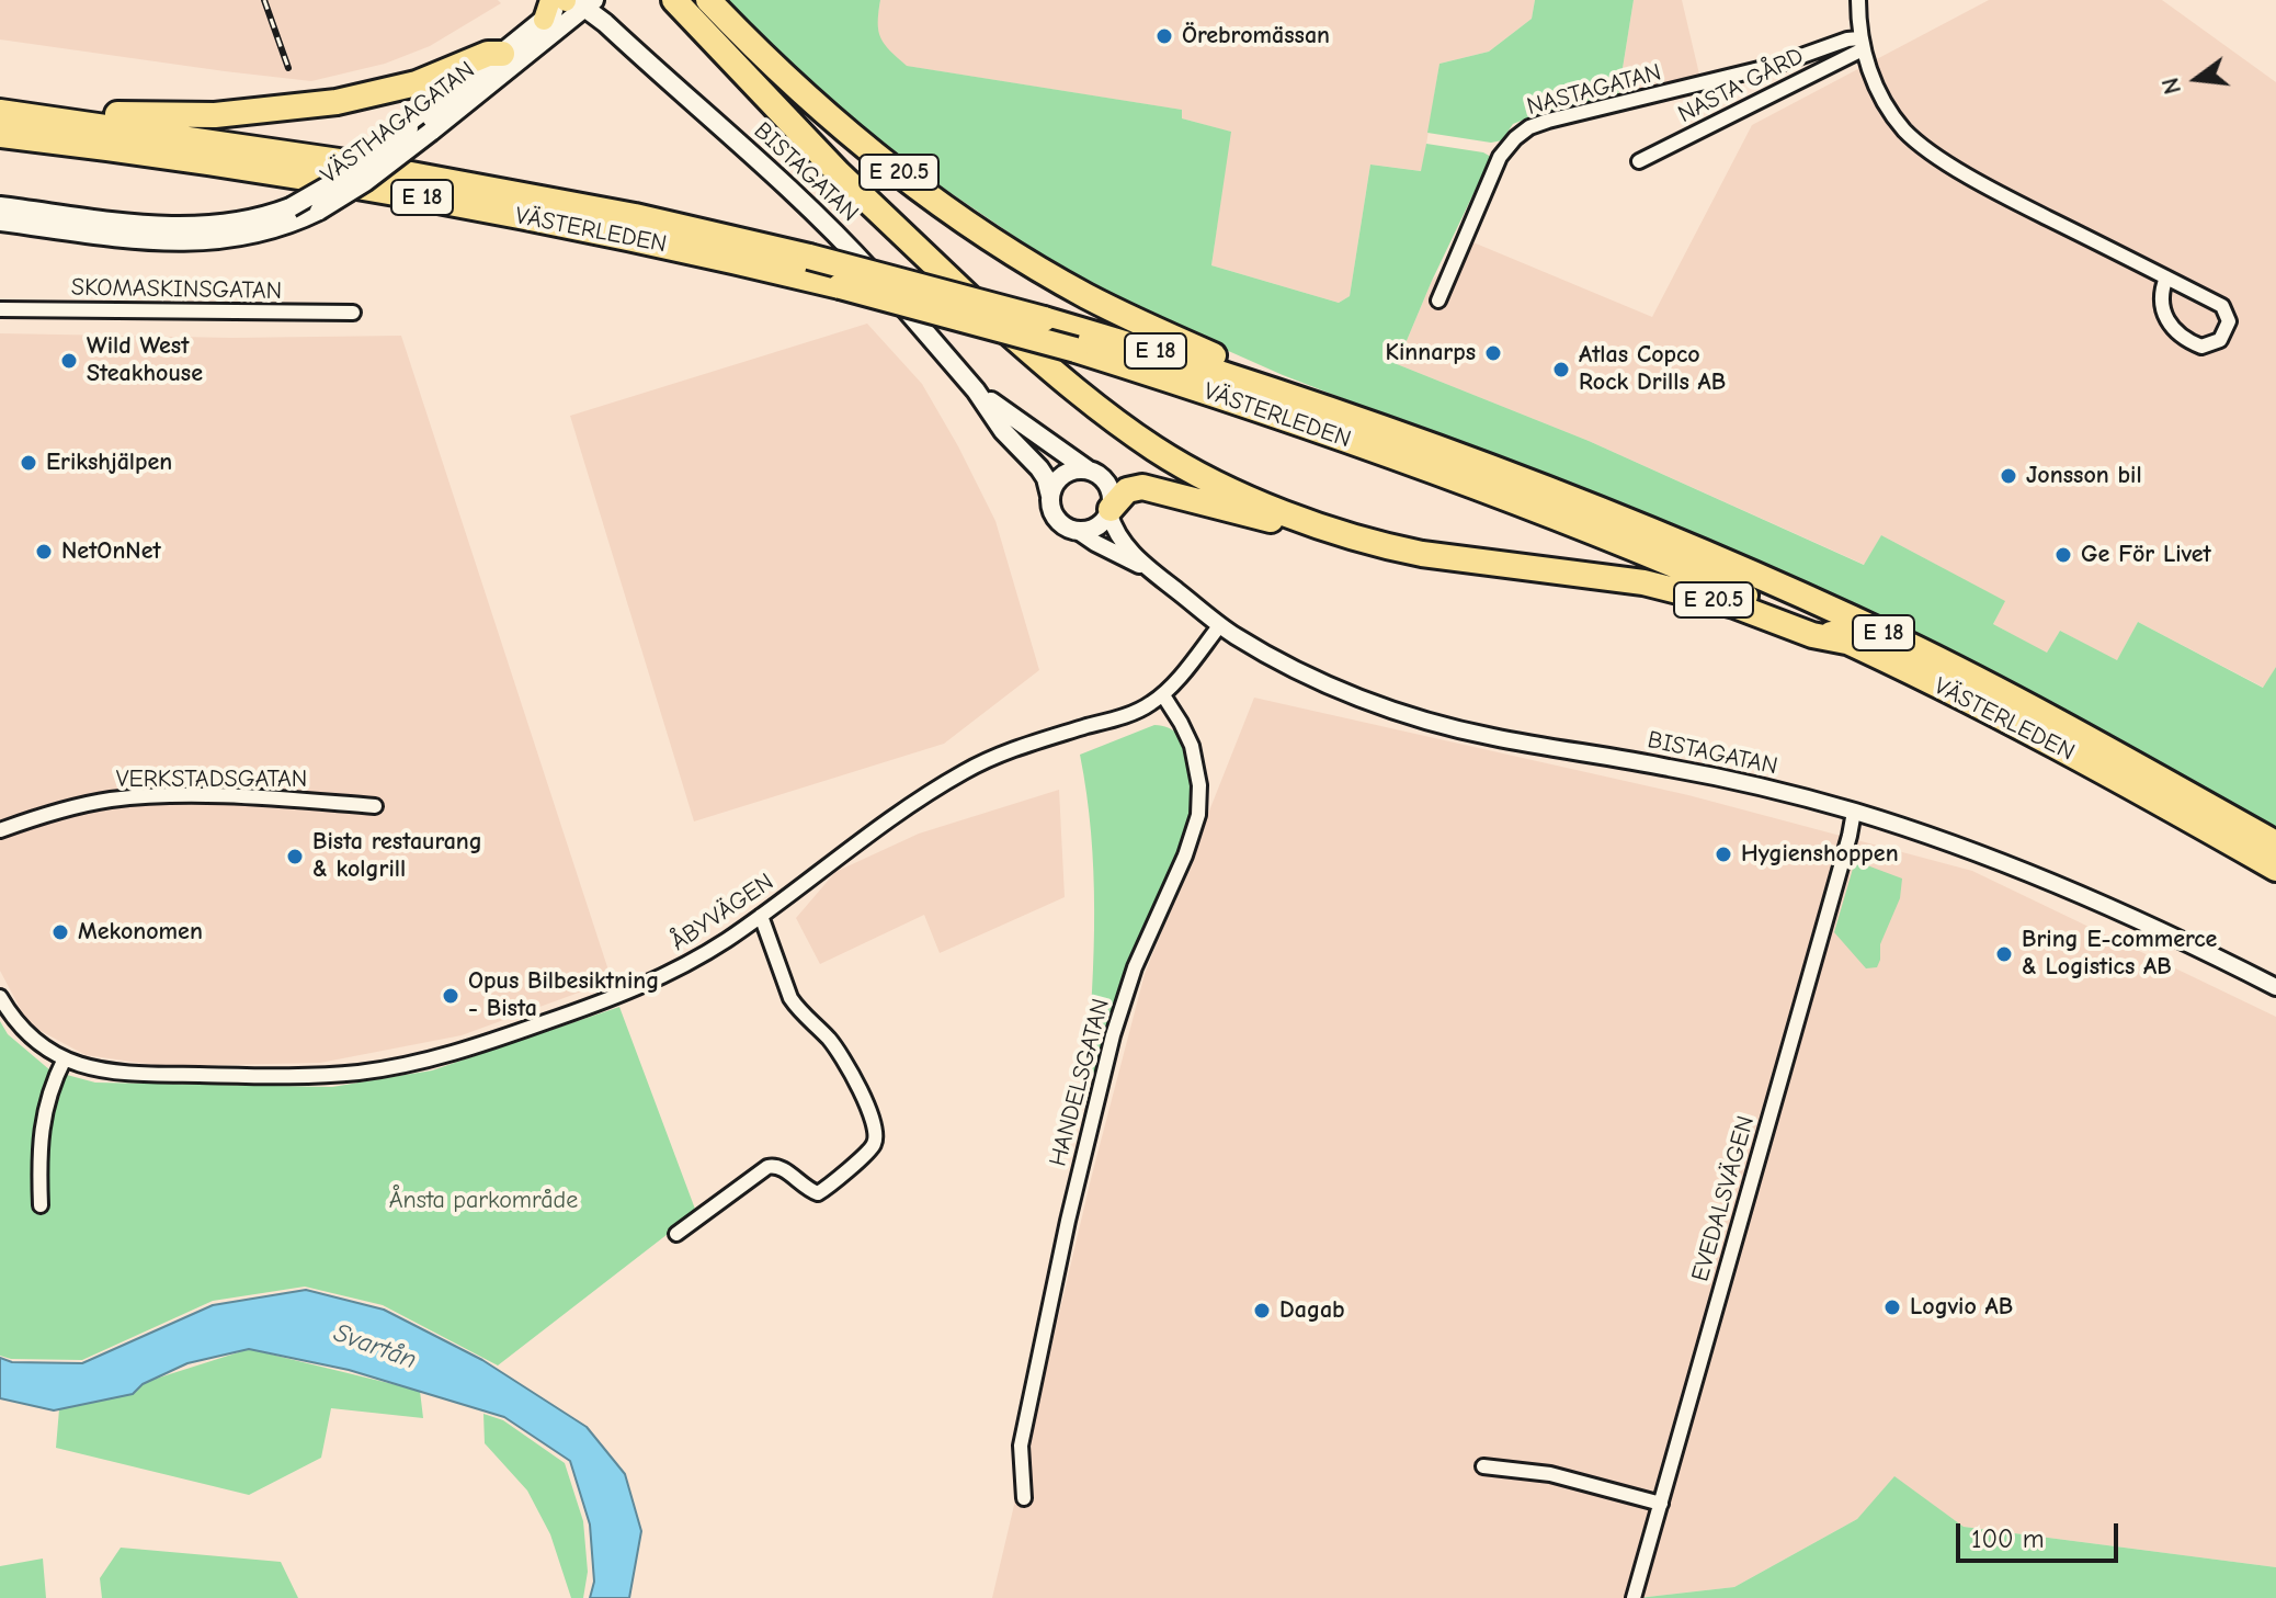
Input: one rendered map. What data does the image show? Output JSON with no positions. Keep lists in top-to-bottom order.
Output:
{
  "streets": {
    "highway": ["E 20.5", "E 18", "VÄSTERLEDEN"],
    "main road": ["VÄSTHAGAGATAN", "BISTAGATAN"],
    "street": [
      "NASTA GÅRD",
      "NASTAGATAN",
      "SKOMASKINSGATAN",
      "VERKSTADSGATAN",
      "ÅBYVÄGEN",
      "HANDELSGATAN",
      "EVEDALSVÄGEN"
    ]
  },
  "crossings": [
    ["NASTA GÅRD", "NASTAGATAN"],
    ["VÄSTHAGAGATAN", "BISTAGATAN"],
    ["VÄSTHAGAGATAN", "E 18"],
    ["BISTAGATAN", "E 20.5"],
    ["BISTAGATAN", "ÅBYVÄGEN"],
    ["BISTAGATAN", "EVEDALSVÄGEN"],
    ["E 20.5", "VÄSTERLEDEN"],
    ["E 18", "VÄSTERLEDEN"],
    ["ÅBYVÄGEN", "HANDELSGATAN"]
  ],
  "water": ["Svartån"],
  "parks": ["Ånsta parkområde"],
  "places": [
    "Örebromässan",
    "Kinnarps",
    "Wild West Steakhouse",
    "Atlas Copco Rock Drills AB",
    "Erikshjälpen",
    "Jonsson bil",
    "NetOnNet",
    "Ge För Livet",
    "Hygienshoppen",
    "Bista restaurang & kolgrill",
    "Mekonomen",
    "Bring E-commerce & Logistics AB",
    "Opus Bilbesiktning - Bista",
    "Logvio AB",
    "Dagab"
  ],
  "scale_bar": "100 m",
  "north": "left"
}
